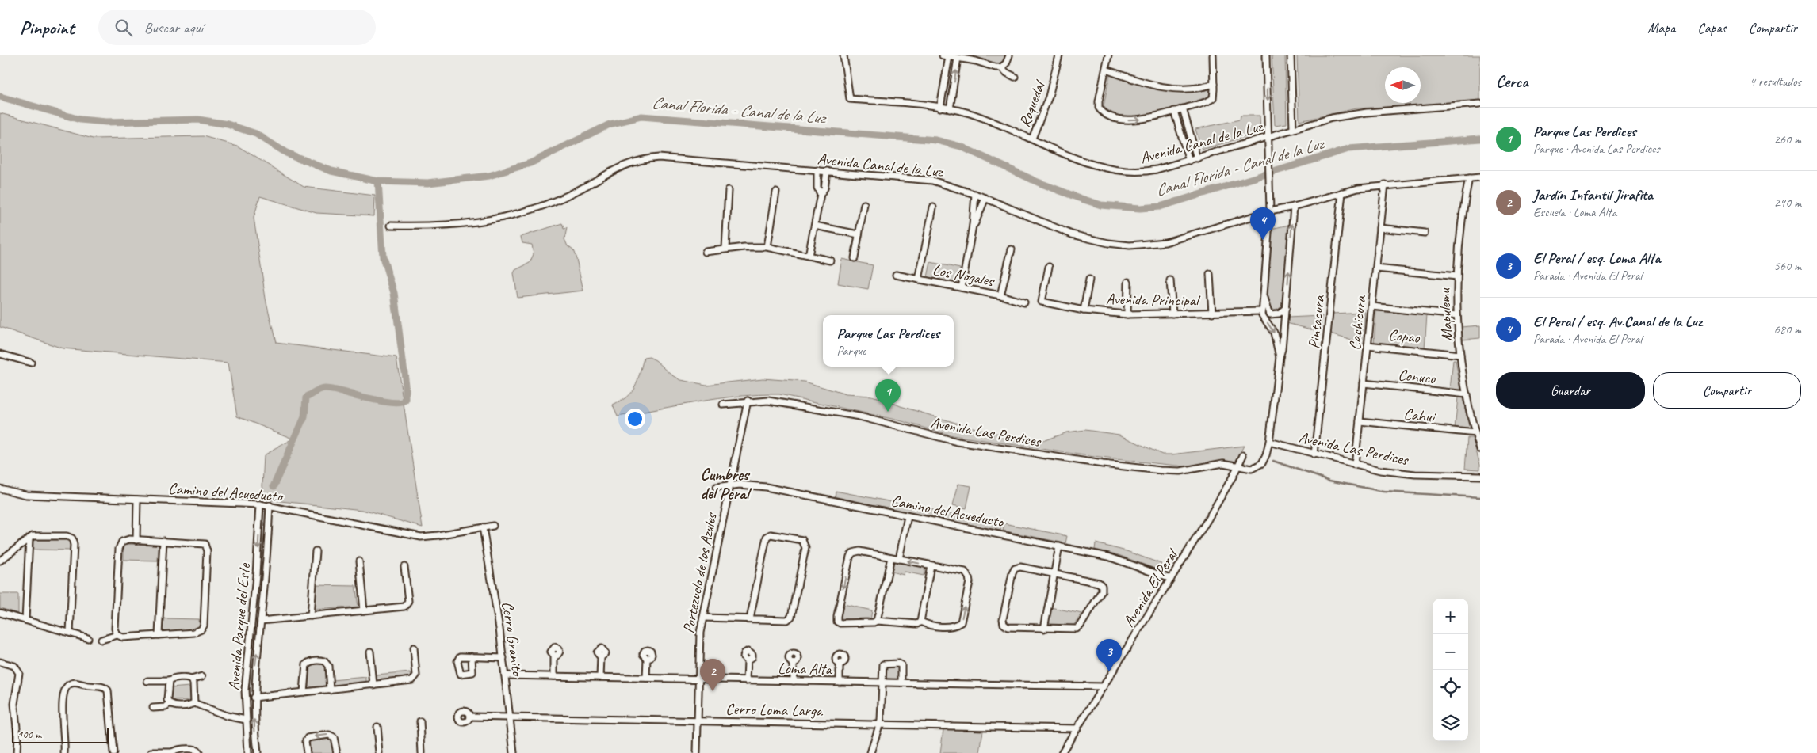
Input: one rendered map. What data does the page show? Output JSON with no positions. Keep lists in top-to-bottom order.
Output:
{
  "streets": {
    "street": [
      "Roquedal",
      "Avenida Canal de la Luz",
      "Los Nogales",
      "Avenida Principal",
      "Mapulemu",
      "Pintacura",
      "Cachicura",
      "Copao",
      "Conuco",
      "Cahui",
      "Avenida Las Perdices",
      "Camino del Acueducto",
      "Portezuelo de los Azules",
      "Avenida El Peral",
      "Avenida Parque del Este",
      "Cerro Granito",
      "Loma Alta",
      "Cerro Loma Larga"
    ]
  },
  "crossings": [
    ["Roquedal", "Avenida Canal de la Luz"],
    ["Avenida Canal de la Luz", "Mapulemu"],
    ["Avenida Canal de la Luz", "Pintacura"],
    ["Avenida Canal de la Luz", "Cachicura"],
    ["Mapulemu", "Copao"],
    ["Mapulemu", "Conuco"],
    ["Mapulemu", "Cahui"],
    ["Pintacura", "Avenida Las Perdices"],
    ["Cachicura", "Copao"],
    ["Cachicura", "Conuco"],
    ["Cachicura", "Cahui"],
    ["Cachicura", "Avenida Las Perdices"],
    ["Avenida Las Perdices", "Portezuelo de los Azules"],
    ["Avenida Las Perdices", "Avenida El Peral"],
    ["Camino del Acueducto", "Portezuelo de los Azules"],
    ["Camino del Acueducto", "Avenida El Peral"],
    ["Camino del Acueducto", "Avenida Parque del Este"],
    ["Camino del Acueducto", "Cerro Granito"],
    ["Portezuelo de los Azules", "Loma Alta"],
    ["Portezuelo de los Azules", "Cerro Loma Larga"],
    ["Avenida El Peral", "Loma Alta"],
    ["Avenida El Peral", "Cerro Loma Larga"],
    ["Cerro Granito", "Loma Alta"],
    ["Cerro Granito", "Cerro Loma Larga"]
  ],
  "districts": ["Cumbres del Peral"],
  "water": ["Canal Florida - Canal de la Luz"],
  "scale_bar": "100 m",
  "north": "left",
  "page": {
    "header": "Pinpoint",
    "search": "Buscar aquí",
    "nav": ["Mapa", "Capas", "Compartir"],
    "heading": ["Cerca", "4 resultados"],
    "list": [
      {
        "mark": "1",
        "name": "Parque Las Perdices",
        "note": "Parque · Avenida Las Perdices",
        "value": "260 m"
      },
      {
        "mark": "2",
        "name": "Jardín Infantil Jirafita",
        "note": "Escuela · Loma Alta",
        "value": "290 m"
      },
      {
        "mark": "3",
        "name": "El Peral / esq. Loma Alta",
        "note": "Parada · Avenida El Peral",
        "value": "560 m"
      },
      {
        "mark": "4",
        "name": "El Peral / esq. Av.Canal de la Luz",
        "note": "Parada · Avenida El Peral",
        "value": "680 m"
      }
    ],
    "pins": [
      "4",
      "1",
      "3",
      "2"
    ],
    "popup": ["Parque Las Perdices", "Parque"],
    "buttons": ["Guardar", "Compartir"],
    "map_buttons": ["+", "−"],
    "scale": "100 m"
  }
}
